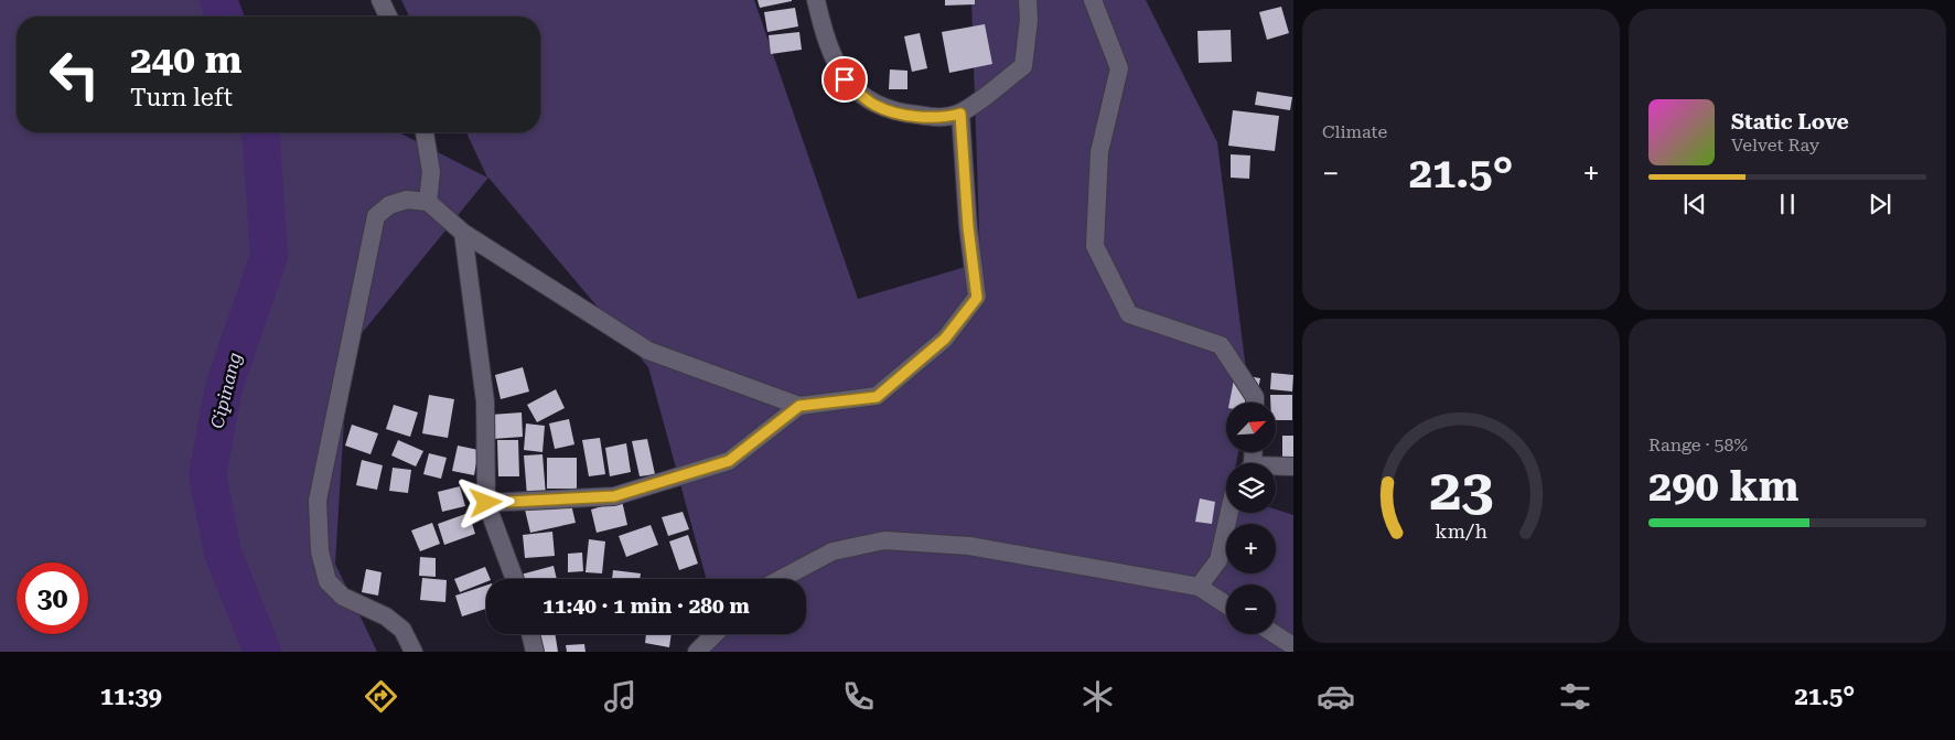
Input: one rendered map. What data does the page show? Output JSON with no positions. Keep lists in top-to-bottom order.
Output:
{
  "water": ["Cipinang"],
  "north": "top right",
  "page": {
    "tile": [
      "Climate",
      ["Range · 58%", "290 km"]
    ],
    "turn": ["240 m", "Turn left"],
    "song": ["Static Love", "Velvet Ray"],
    "heat": ["−", "21.5°", "+"],
    "map_buttons": ["+", "−"],
    "limit": "30",
    "trip": "11:40 · 1 min · 280 m",
    "tabs": ["11:39", "21.5°"],
    "gauge": ["23", "km/h"]
  }
}
